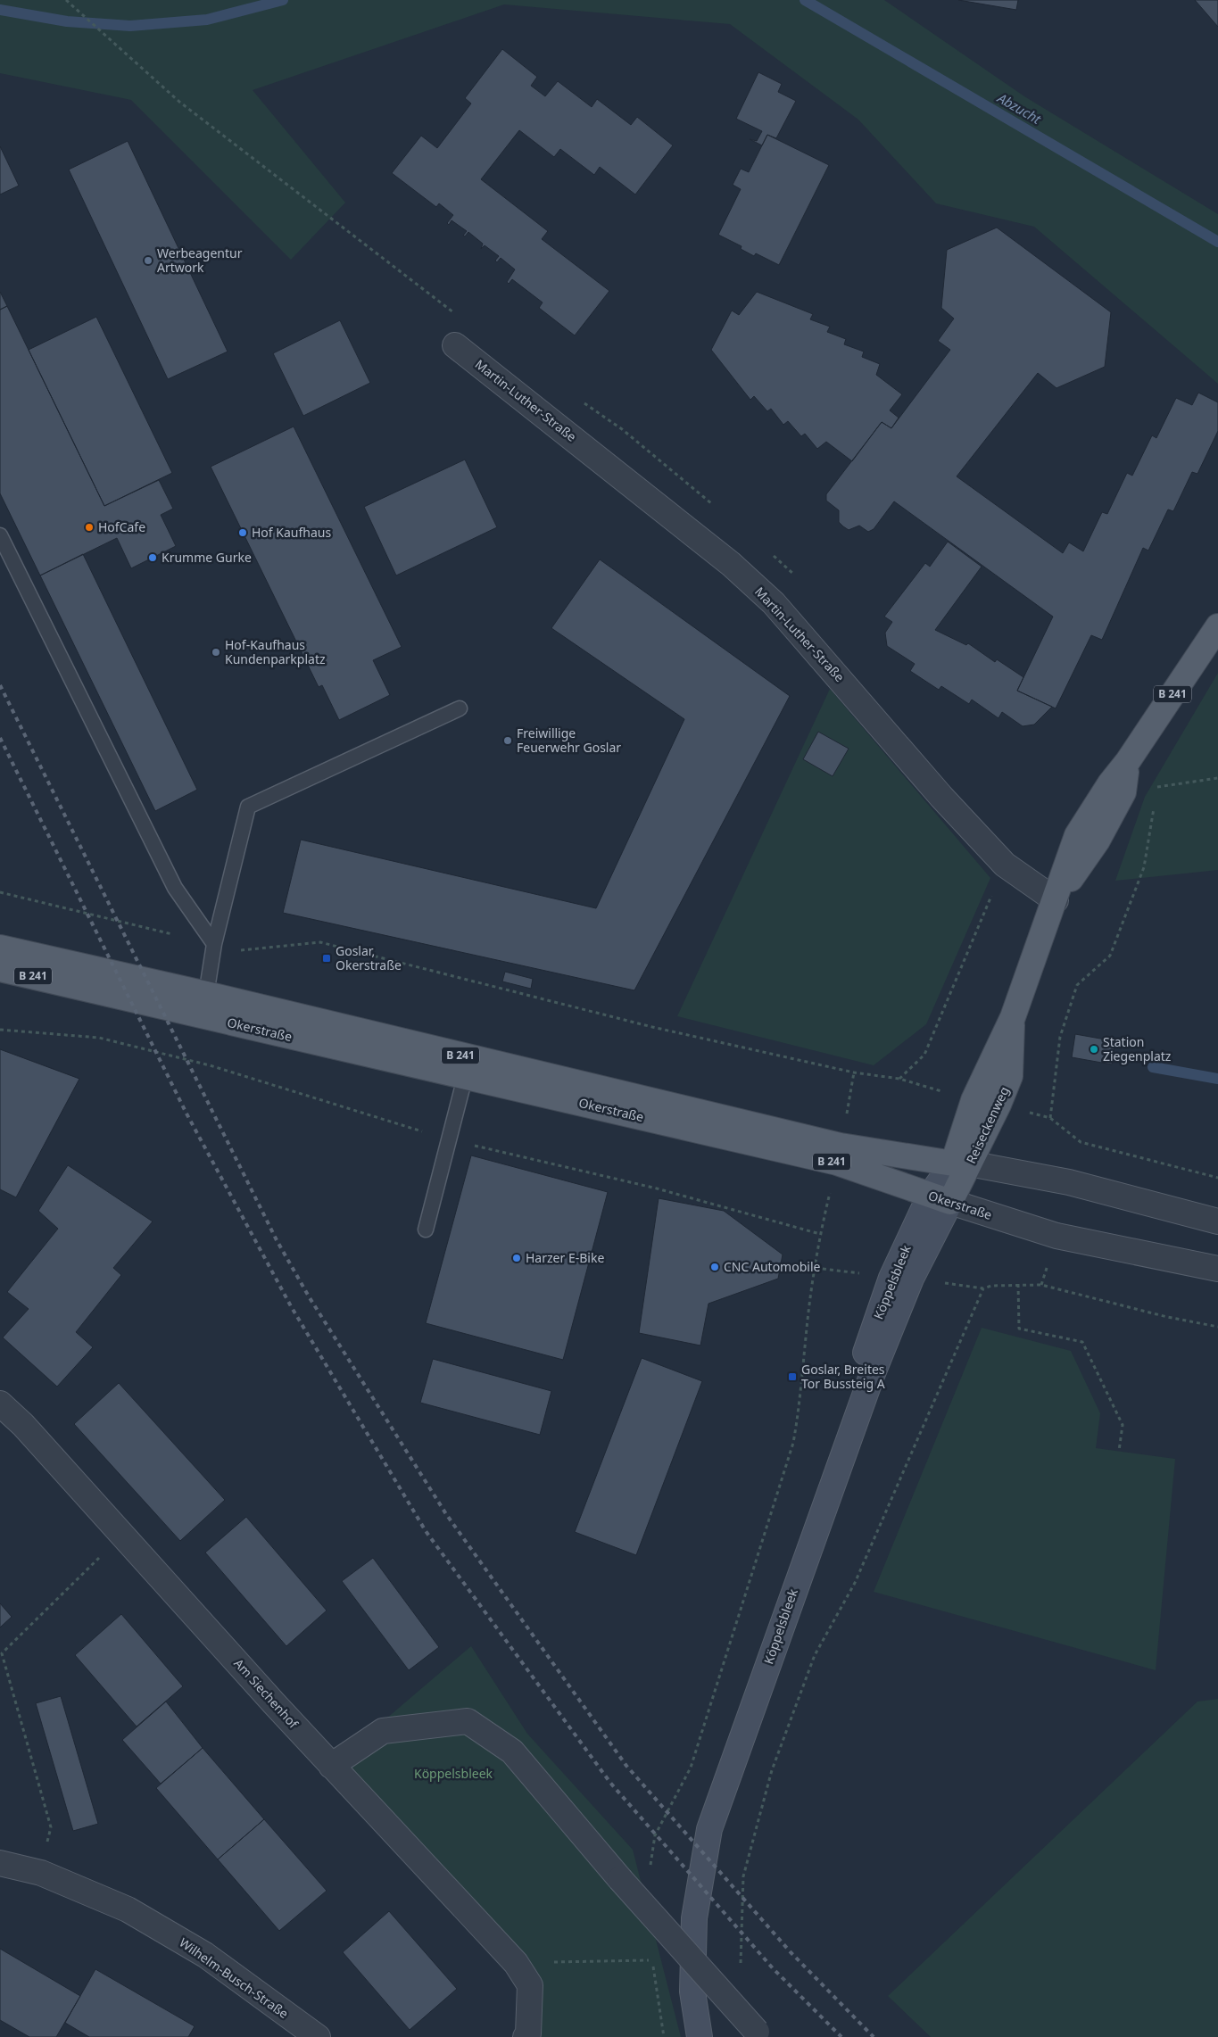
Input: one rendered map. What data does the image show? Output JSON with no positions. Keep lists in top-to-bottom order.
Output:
{
  "streets": {
    "main road": ["B 241", "Okerstraße", "Reiseckenweg"],
    "street": [
      "Martin-Luther-Straße",
      "Köppelsbleek",
      "Am Siechenhof",
      "Wilhelm-Busch-Straße"
    ]
  },
  "crossings": [
    ["Martin-Luther-Straße", "Reiseckenweg"],
    ["Okerstraße", "Reiseckenweg"],
    ["Okerstraße", "Köppelsbleek"],
    ["Reiseckenweg", "Köppelsbleek"]
  ],
  "water": ["Abzucht"],
  "parks": ["Köppelsbleek"],
  "places": {
    "other": [
      "Werbeagentur Artwork",
      "HofCafe",
      "Hof Kaufhaus",
      "Krumme Gurke",
      "Hof-Kaufhaus Kundenparkplatz",
      "Freiwillige Feuerwehr Goslar",
      "Station Ziegenplatz",
      "Harzer E-Bike",
      "CNC Automobile"
    ],
    "transit": ["Goslar, Okerstraße", "Goslar, Breites Tor Bussteig A"]
  }
}
